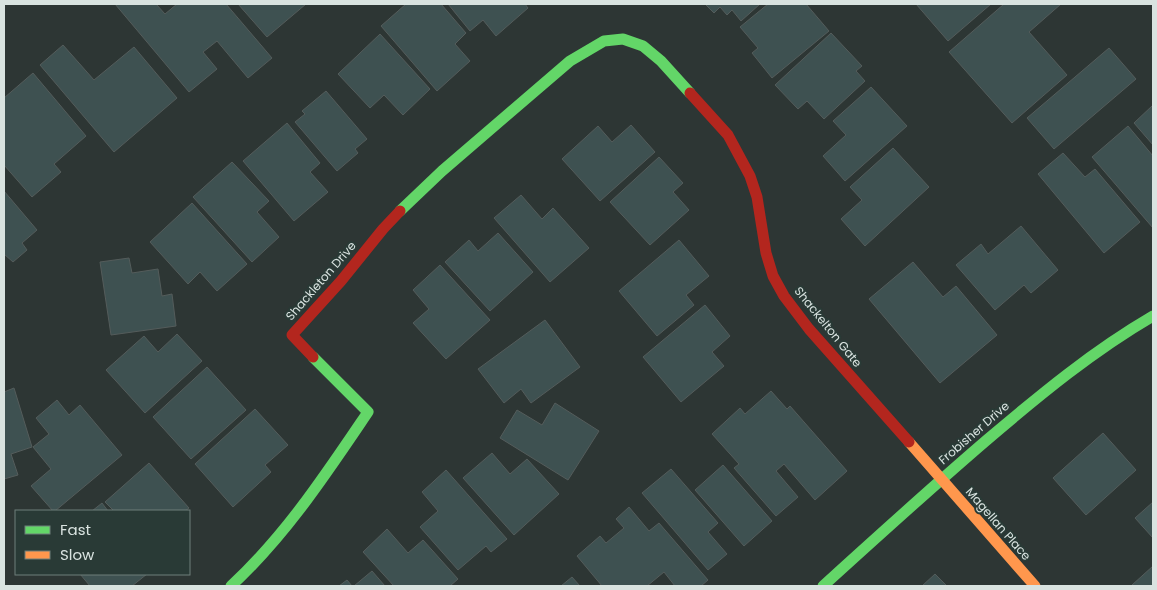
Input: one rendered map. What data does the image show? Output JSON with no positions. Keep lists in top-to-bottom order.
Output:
{
  "streets": {
    "street": [
      "Shackleton Drive",
      "Shackelton Gate",
      "Frobisher Drive",
      "Magellan Place"
    ]
  },
  "crossings": [
    ["Shackleton Drive", "Shackelton Gate"],
    ["Shackelton Gate", "Frobisher Drive"],
    ["Shackelton Gate", "Magellan Place"],
    ["Frobisher Drive", "Magellan Place"]
  ],
  "legend": ["Fast", "Slow"]
}
